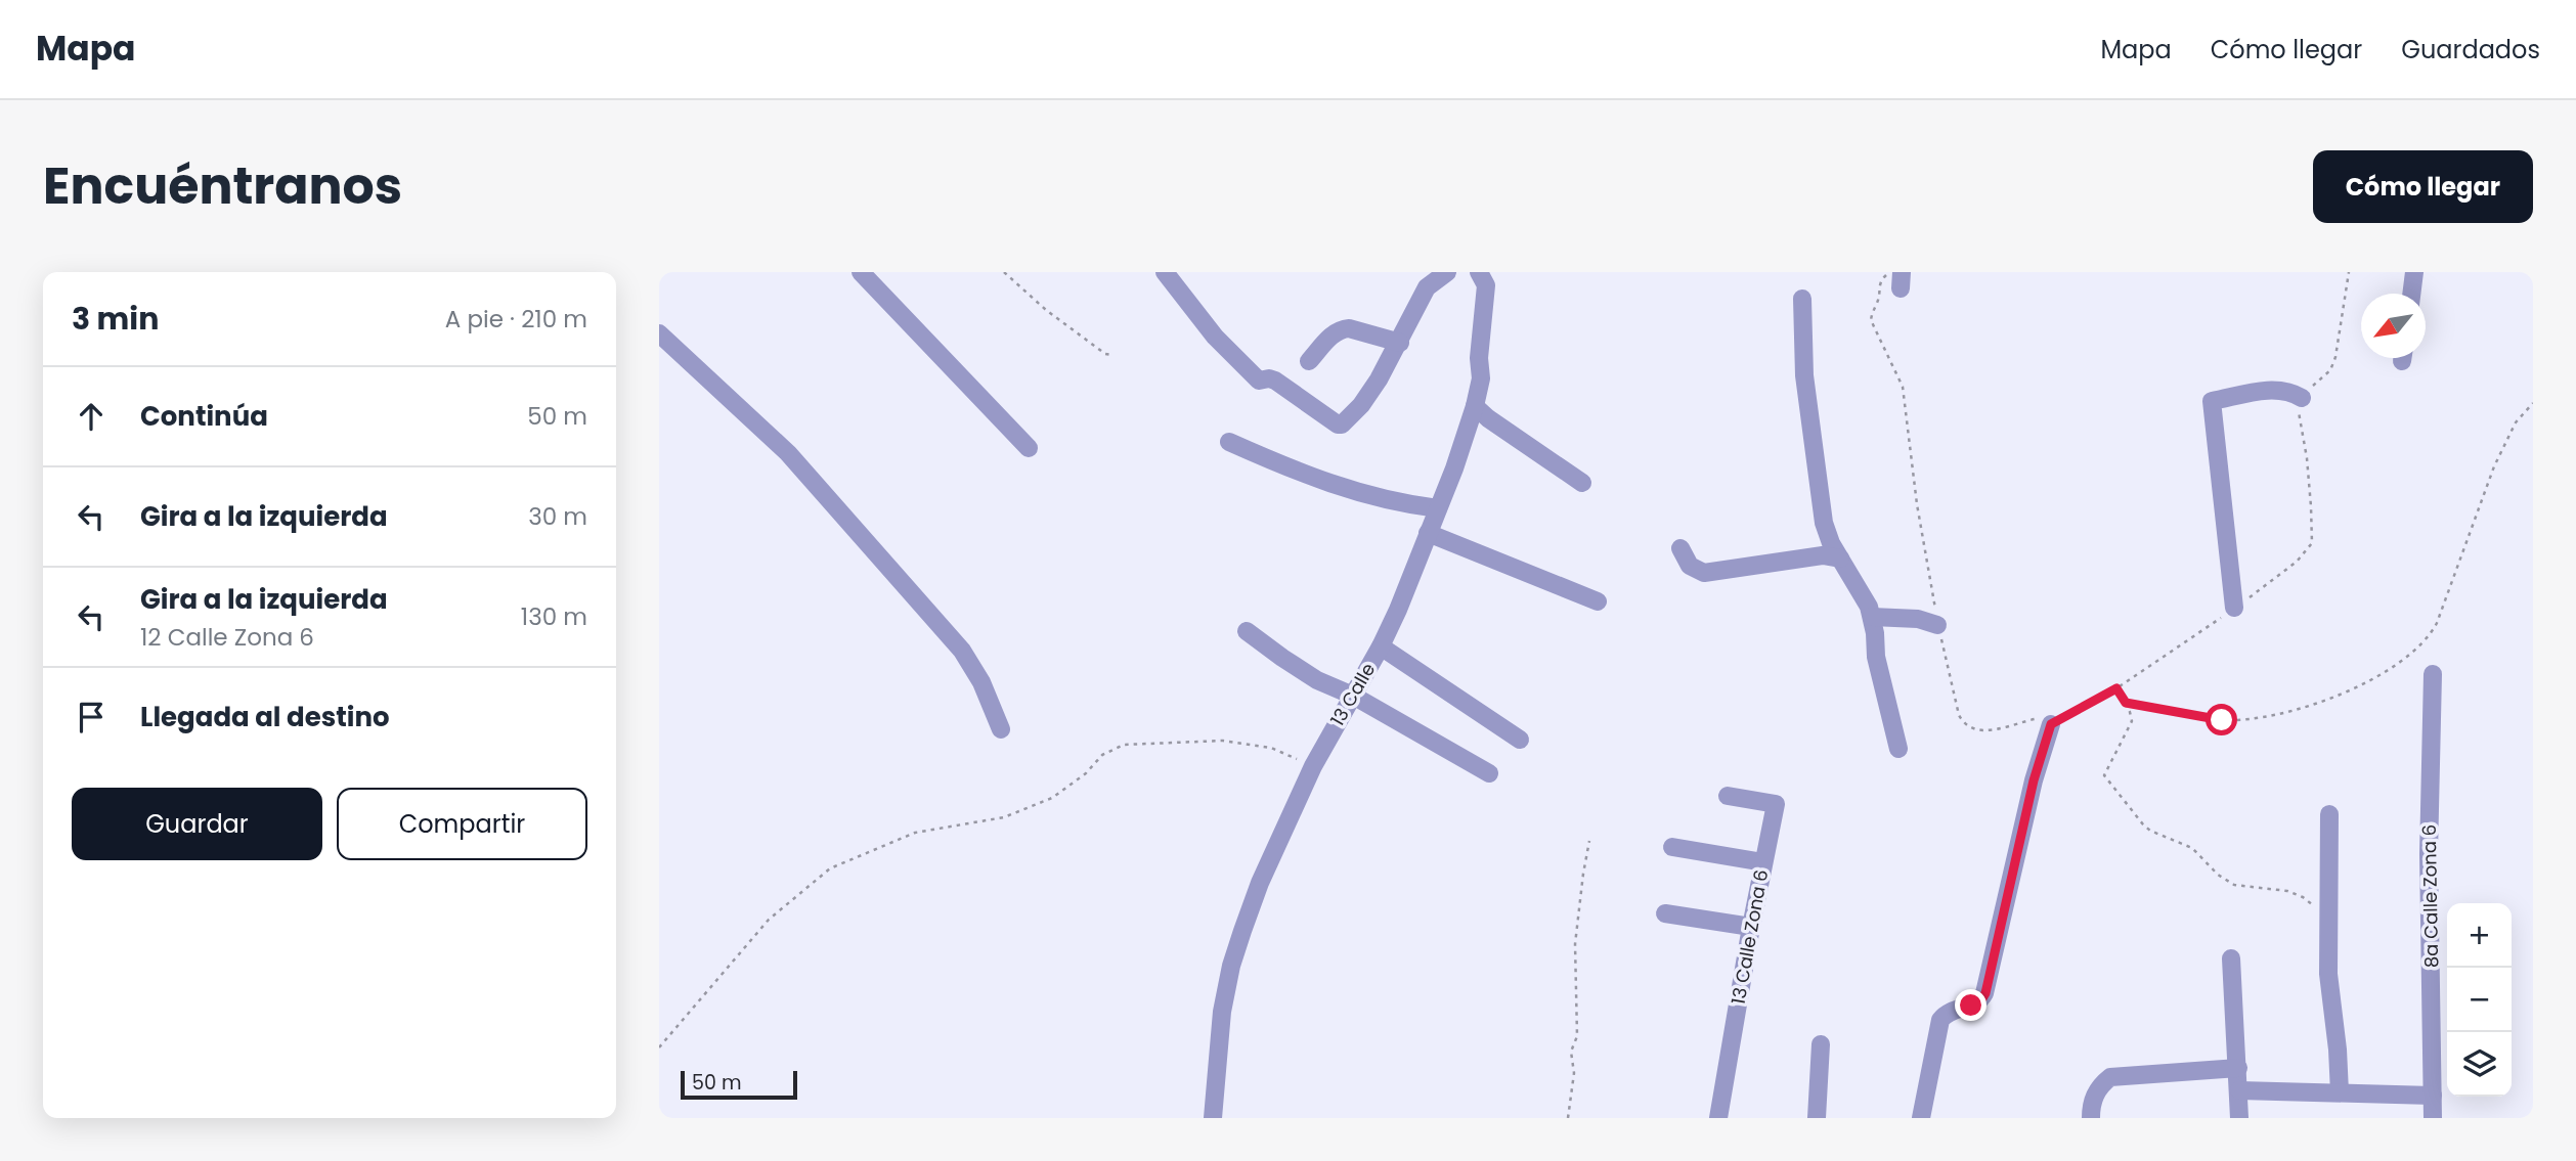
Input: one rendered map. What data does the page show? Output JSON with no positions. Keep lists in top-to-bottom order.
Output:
{
  "streets": {
    "street": ["13 Calle", "8a Calle Zona 6", "13 Calle Zona 6"]
  },
  "scale_bar": "50 m",
  "north": "bottom left",
  "page": {
    "header": "Mapa",
    "nav": ["Mapa", "Cómo llegar", "Guardados"],
    "title": "Encuéntranos",
    "buttons": [
      "Cómo llegar",
      ["Guardar", "Compartir"]
    ],
    "heading": ["3 min", "A pie · 210 m"],
    "list": [
      ["Continúa", "50 m"],
      ["Gira a la izquierda", "30 m"],
      ["Gira a la izquierda", "12 Calle Zona 6", "130 m"],
      "Llegada al destino"
    ],
    "map_buttons": ["+", "−"],
    "scale": "50 m"
  }
}
